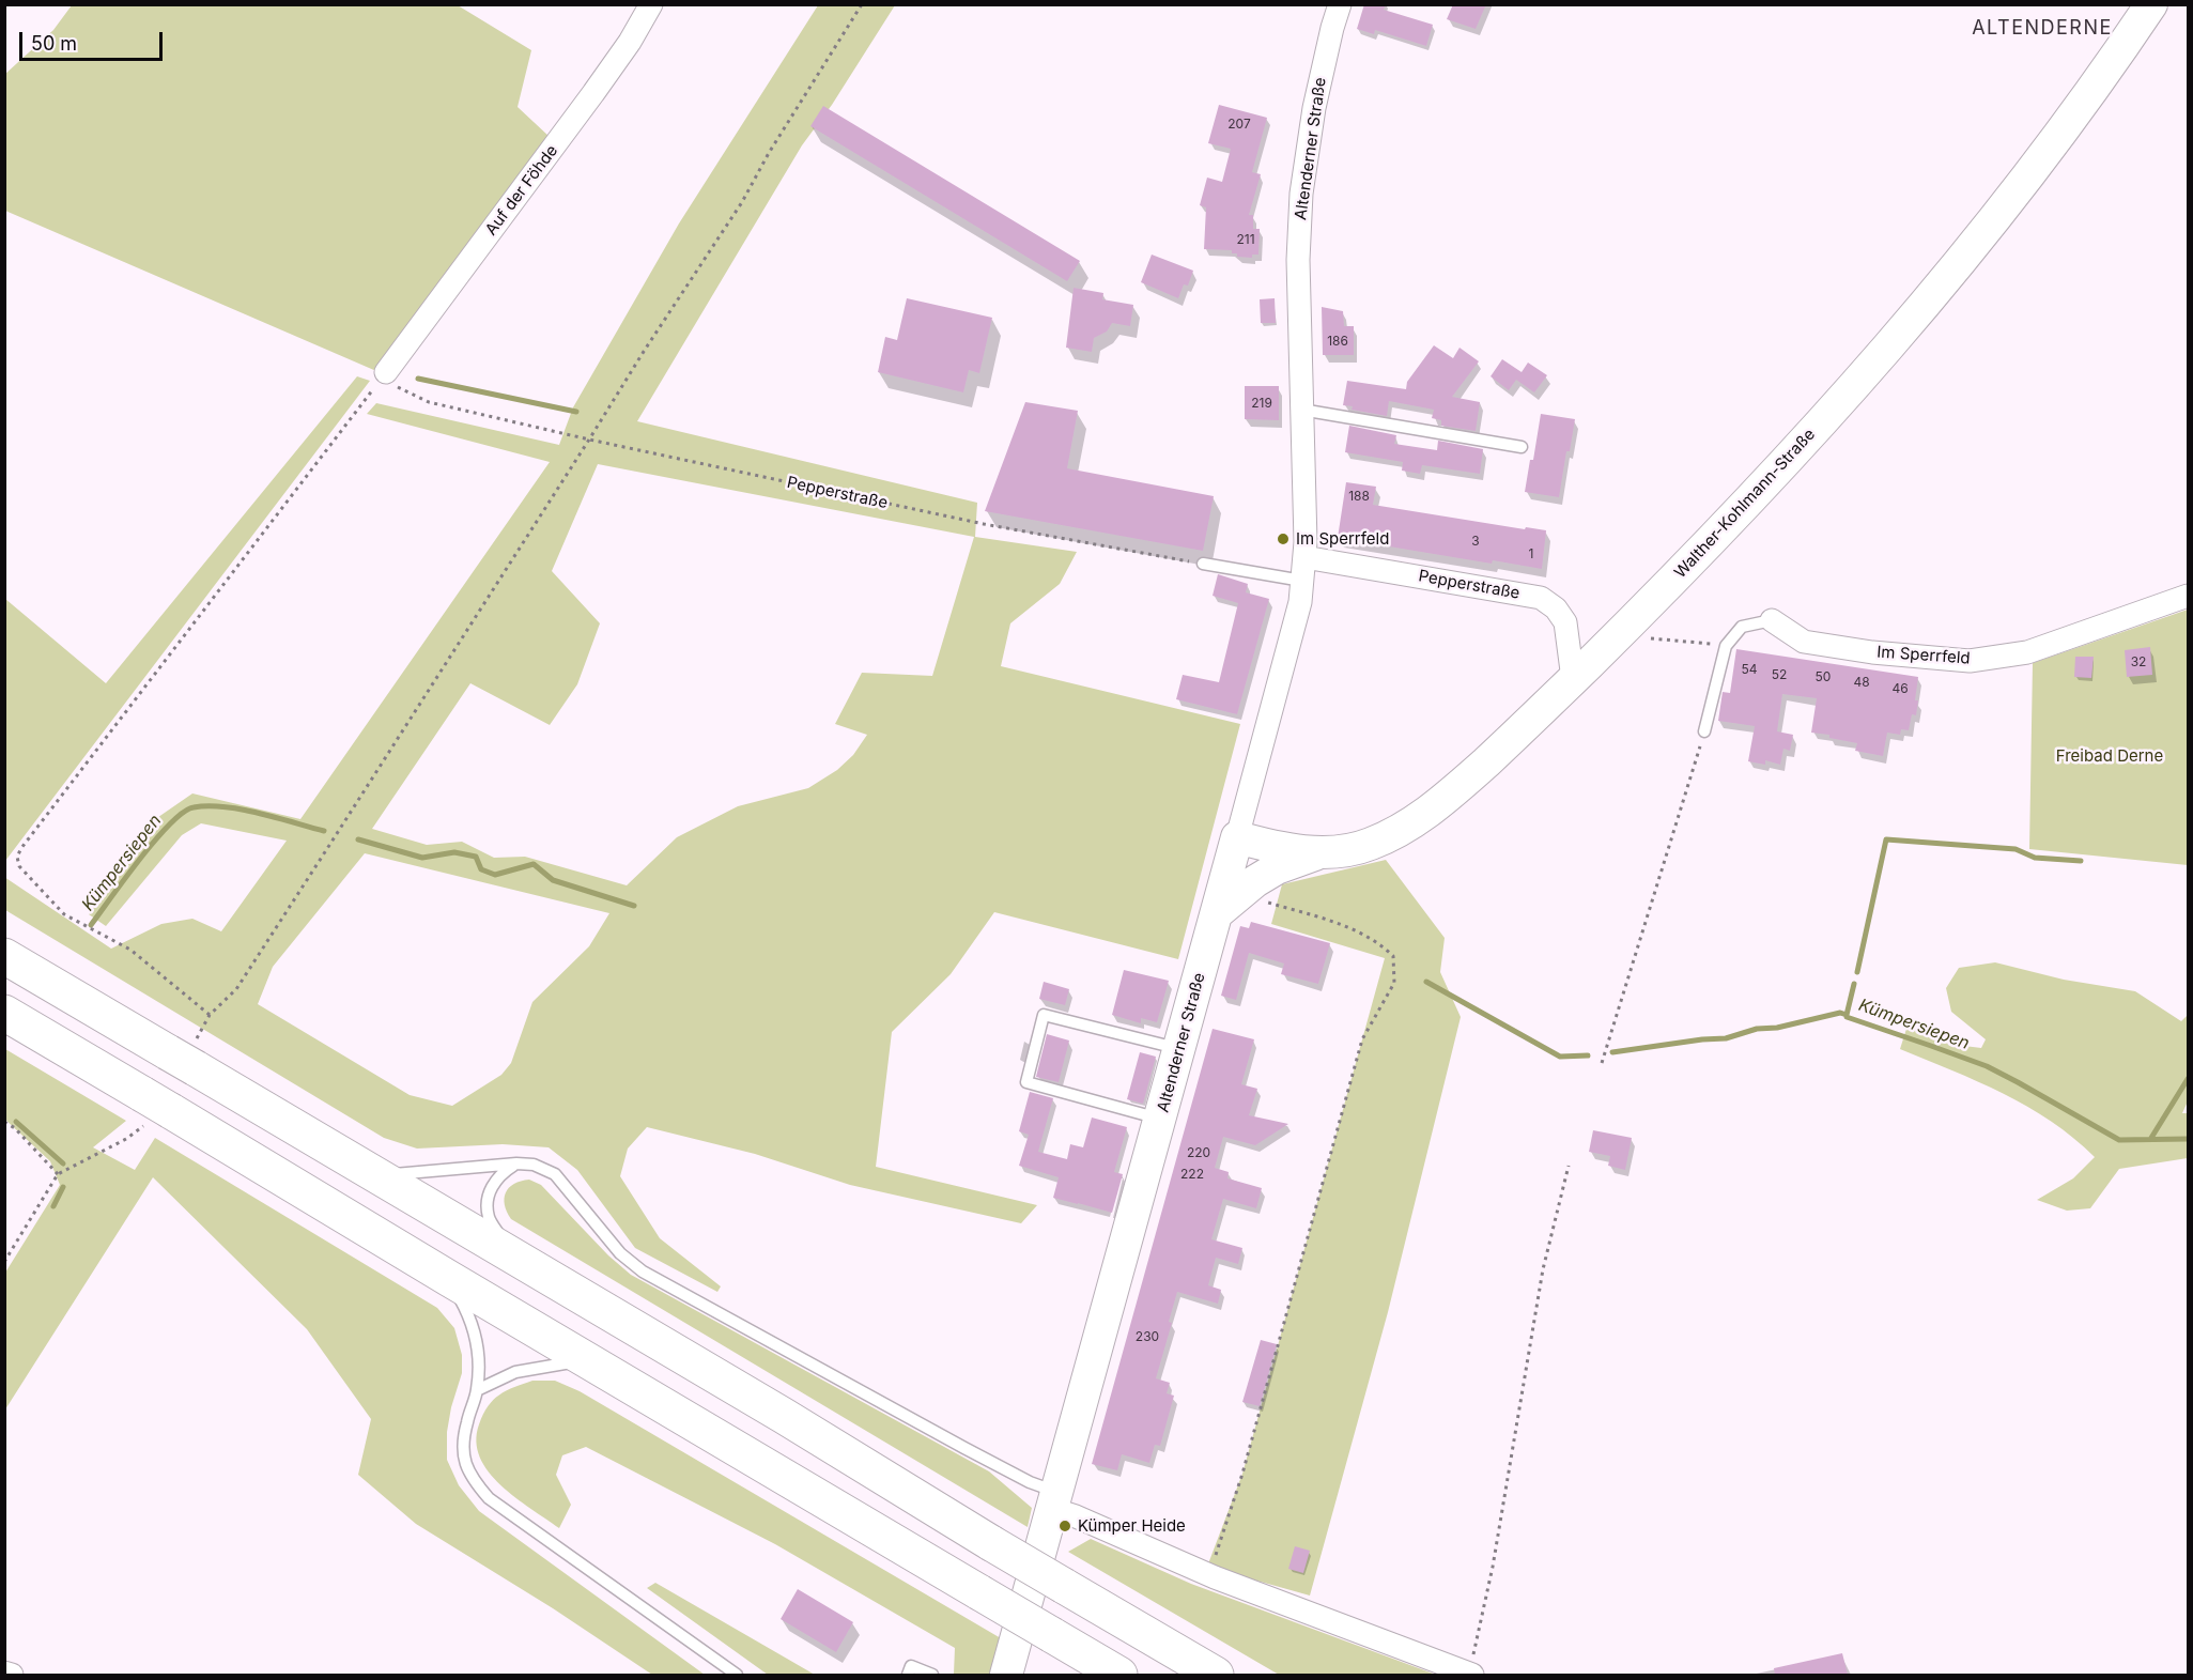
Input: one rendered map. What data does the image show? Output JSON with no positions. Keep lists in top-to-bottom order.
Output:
{
  "streets": {
    "main road": ["Altenderner Straße", "Walther-Kohlmann-Straße"],
    "street": ["Auf der Föhde", "Pepperstraße", "Im Sperrfeld"]
  },
  "crossings": [
    ["Altenderner Straße", "Pepperstraße"],
    ["Altenderner Straße", "Walther-Kohlmann-Straße"],
    ["Auf der Föhde", "Pepperstraße"],
    ["Pepperstraße", "Walther-Kohlmann-Straße"]
  ],
  "districts": ["ALTENDERNE"],
  "water": ["Kümpersiepen"],
  "parks": ["Freibad Derne"],
  "places": ["Im Sperrfeld", "Kümper Heide"],
  "house_numbers": [
    "207",
    "211",
    "186",
    "219",
    "188",
    "3",
    "1",
    "32",
    "54",
    "52",
    "50",
    "48",
    "46",
    "220",
    "222",
    "230"
  ],
  "scale_bar": "50 m"
}
